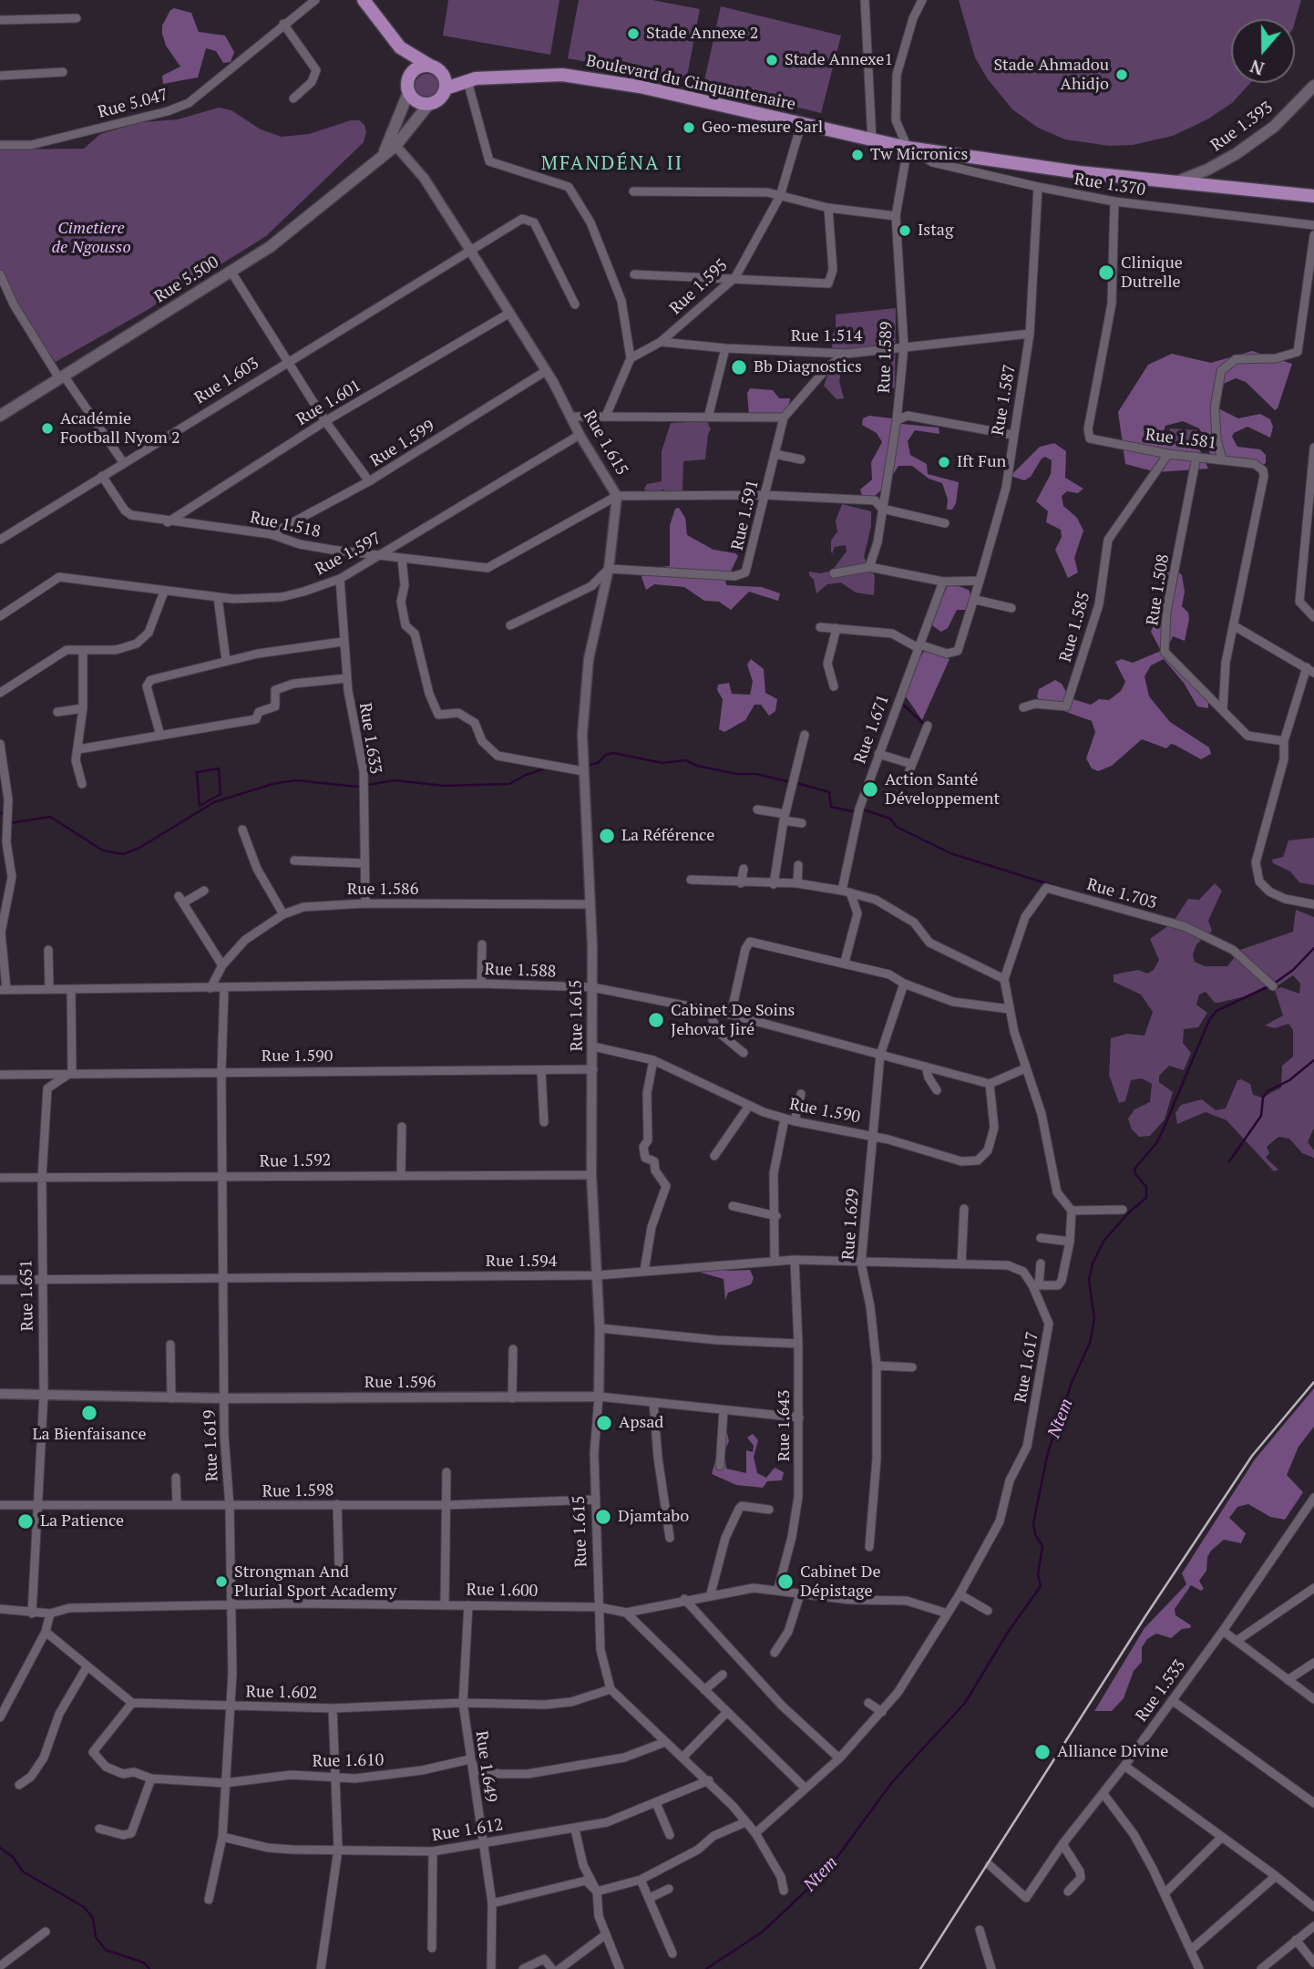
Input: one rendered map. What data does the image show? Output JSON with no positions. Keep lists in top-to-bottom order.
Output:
{
  "streets": {
    "main road": ["Boulevard du Cinquantenaire", "Rue 1.393", "Rue 5.500"],
    "street": [
      "Rue 5.047",
      "Rue 1.370",
      "Rue 1.595",
      "Rue 1.514",
      "Rue 1.589",
      "Rue 1.603",
      "Rue 1.587",
      "Rue 1.601",
      "Rue 1.581",
      "Rue 1.615",
      "Rue 1.599",
      "Rue 1.591",
      "Rue 1.518",
      "Rue 1.597",
      "Rue 1.508",
      "Rue 1.585",
      "Rue 1.671",
      "Rue 1.633",
      "Rue 1.586",
      "Rue 1.703",
      "Rue 1.588",
      "Rue 1.590",
      "Rue 1.592",
      "Rue 1.629",
      "Rue 1.594",
      "Rue 1.651",
      "Rue 1.617",
      "Rue 1.596",
      "Rue 1.643",
      "Rue 1.619",
      "Rue 1.598",
      "Rue 1.600",
      "Rue 1.533",
      "Rue 1.602",
      "Rue 1.610",
      "Rue 1.649",
      "Rue 1.612"
    ]
  },
  "crossings": [
    ["Boulevard du Cinquantenaire", "Rue 1.393"],
    ["Boulevard du Cinquantenaire", "Rue 1.370"],
    ["Boulevard du Cinquantenaire", "Rue 1.595"],
    ["Boulevard du Cinquantenaire", "Rue 1.589"],
    ["Rue 1.370", "Rue 1.589"],
    ["Rue 1.370", "Rue 1.587"],
    ["Rue 1.370", "Rue 1.581"],
    ["Rue 5.500", "Rue 1.615"],
    ["Rue 1.595", "Rue 1.514"],
    ["Rue 1.514", "Rue 1.589"],
    ["Rue 1.514", "Rue 1.587"],
    ["Rue 1.514", "Rue 1.591"],
    ["Rue 1.603", "Rue 1.615"],
    ["Rue 1.603", "Rue 1.518"],
    ["Rue 1.587", "Rue 1.671"],
    ["Rue 1.601", "Rue 1.615"],
    ["Rue 1.601", "Rue 1.518"],
    ["Rue 1.581", "Rue 1.508"],
    ["Rue 1.581", "Rue 1.585"],
    ["Rue 1.615", "Rue 1.599"],
    ["Rue 1.615", "Rue 1.591"],
    ["Rue 1.615", "Rue 1.518"],
    ["Rue 1.615", "Rue 1.597"],
    ["Rue 1.615", "Rue 1.586"],
    ["Rue 1.615", "Rue 1.588"],
    ["Rue 1.615", "Rue 1.590"],
    ["Rue 1.615", "Rue 1.592"],
    ["Rue 1.615", "Rue 1.594"],
    ["Rue 1.615", "Rue 1.596"],
    ["Rue 1.615", "Rue 1.598"],
    ["Rue 1.615", "Rue 1.600"],
    ["Rue 1.615", "Rue 1.602"],
    ["Rue 1.599", "Rue 1.518"],
    ["Rue 1.518", "Rue 1.597"],
    ["Rue 1.597", "Rue 1.633"],
    ["Rue 1.633", "Rue 1.586"],
    ["Rue 1.586", "Rue 1.588"],
    ["Rue 1.588", "Rue 1.590"],
    ["Rue 1.588", "Rue 1.629"],
    ["Rue 1.588", "Rue 1.619"],
    ["Rue 1.590", "Rue 1.629"],
    ["Rue 1.590", "Rue 1.651"],
    ["Rue 1.590", "Rue 1.619"],
    ["Rue 1.592", "Rue 1.651"],
    ["Rue 1.592", "Rue 1.619"],
    ["Rue 1.629", "Rue 1.594"],
    ["Rue 1.594", "Rue 1.651"],
    ["Rue 1.594", "Rue 1.617"],
    ["Rue 1.594", "Rue 1.643"],
    ["Rue 1.594", "Rue 1.619"],
    ["Rue 1.651", "Rue 1.596"],
    ["Rue 1.651", "Rue 1.598"],
    ["Rue 1.617", "Rue 1.600"],
    ["Rue 1.596", "Rue 1.643"],
    ["Rue 1.596", "Rue 1.619"],
    ["Rue 1.643", "Rue 1.600"],
    ["Rue 1.619", "Rue 1.598"],
    ["Rue 1.619", "Rue 1.600"],
    ["Rue 1.619", "Rue 1.602"],
    ["Rue 1.619", "Rue 1.610"],
    ["Rue 1.619", "Rue 1.612"],
    ["Rue 1.600", "Rue 1.649"],
    ["Rue 1.602", "Rue 1.610"],
    ["Rue 1.602", "Rue 1.649"],
    ["Rue 1.610", "Rue 1.649"],
    ["Rue 1.649", "Rue 1.612"]
  ],
  "districts": ["MFANDÉNA II"],
  "water": ["Ntem"],
  "parks": ["Cimetiere de Ngousso"],
  "places": [
    "Stade Annexe 2",
    "Stade Annexe1",
    "Stade Ahmadou Ahidjo",
    "Geo-mesure Sarl",
    "Tw Micronics",
    "Istag",
    "Clinique Dutrelle",
    "Bb Diagnostics",
    "Académie Football Nyom 2",
    "Ift Fun",
    "Action Santé Développement",
    "La Référence",
    "Cabinet De Soins Jehovat Jiré",
    "La Bienfaisance",
    "Apsad",
    "Djamtabo",
    "La Patience",
    "Strongman And Plurial Sport Academy",
    "Cabinet De Dépistage",
    "Alliance Divine"
  ],
  "north": "bottom"
}
